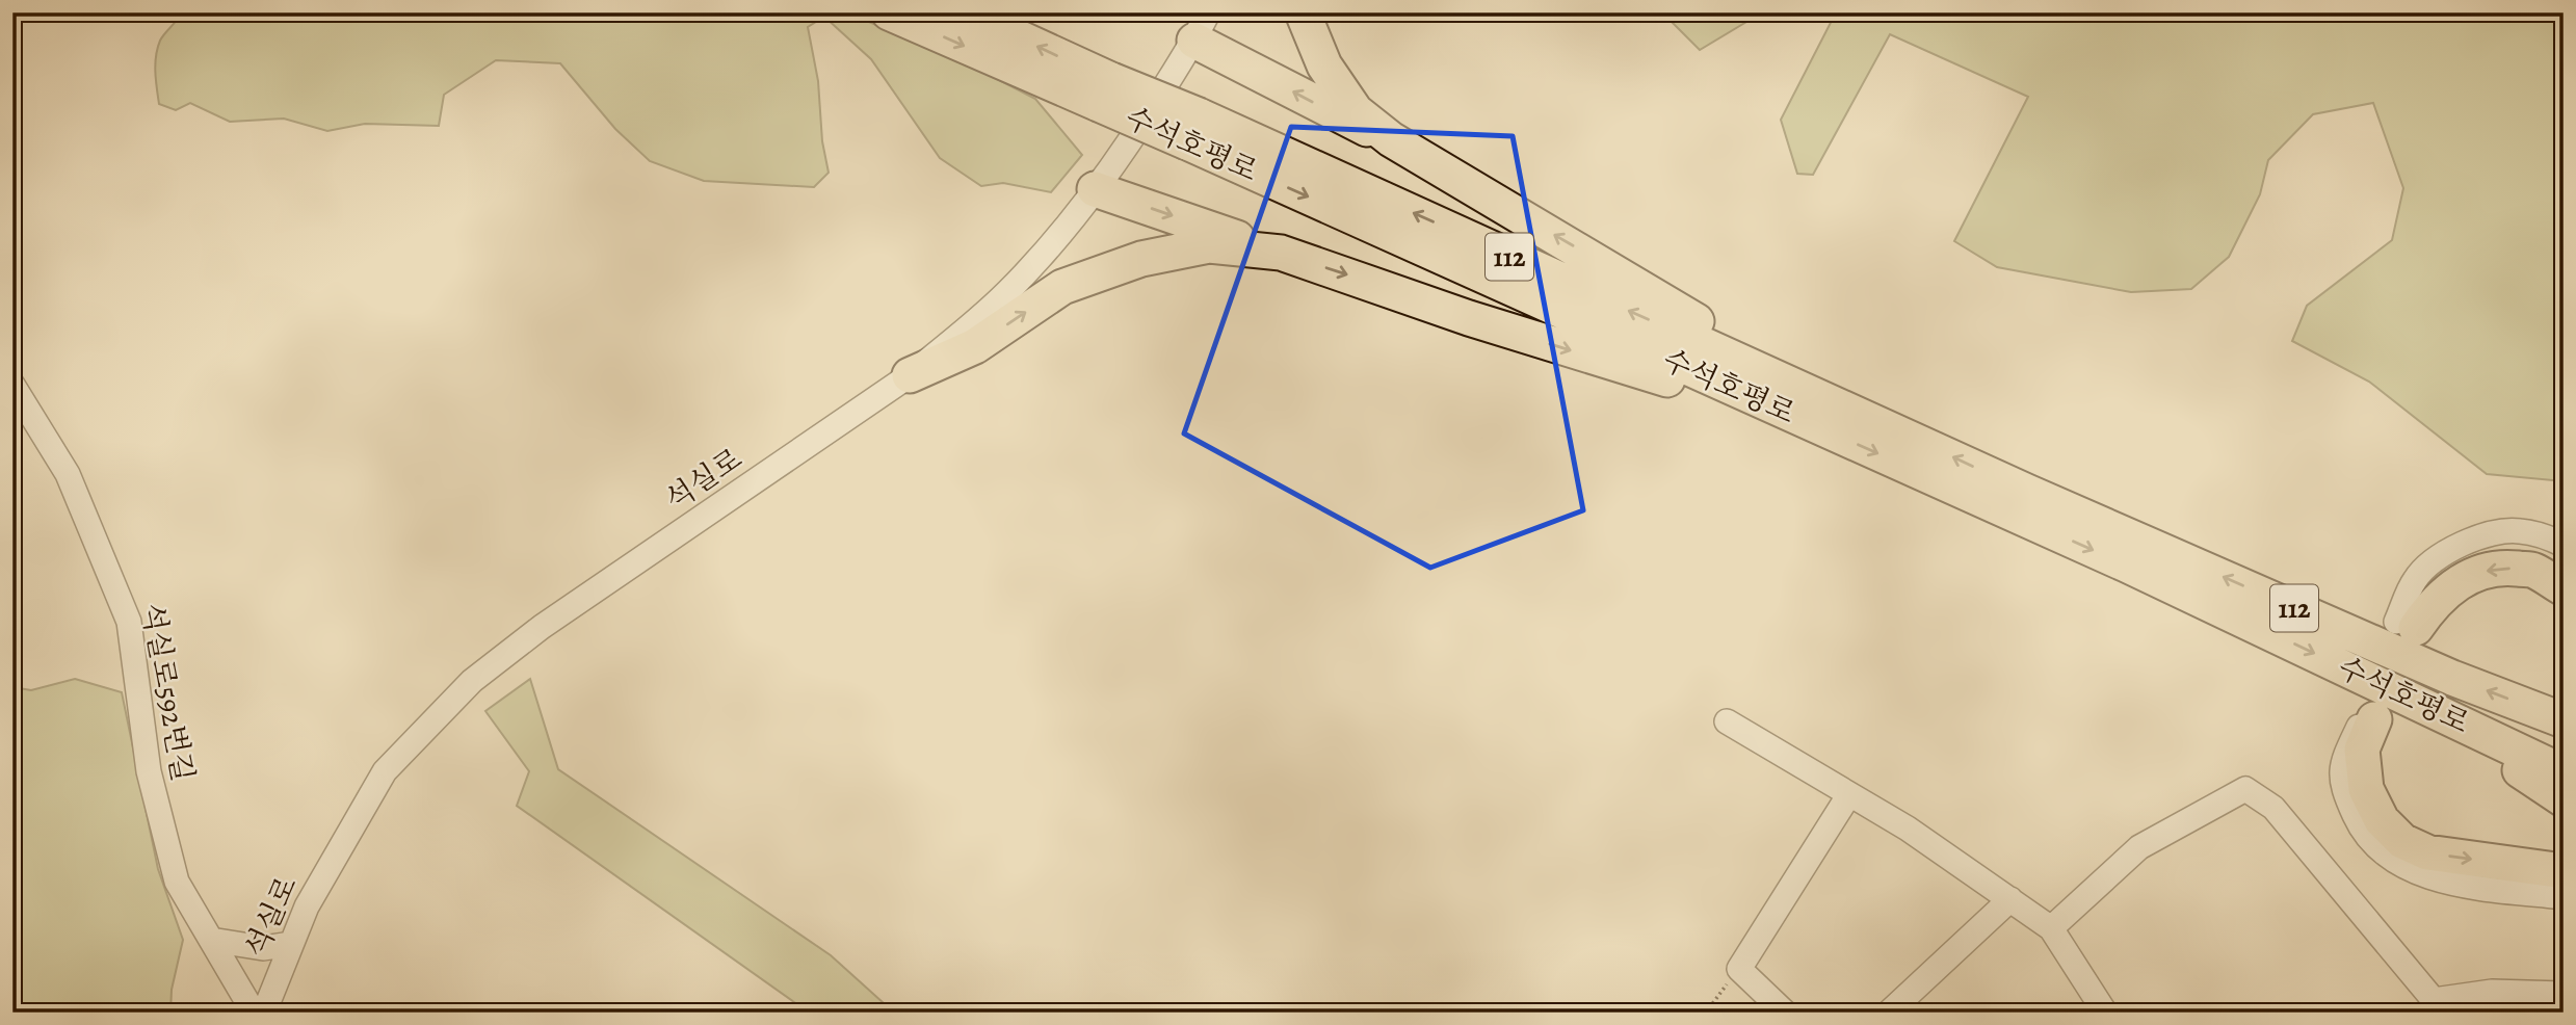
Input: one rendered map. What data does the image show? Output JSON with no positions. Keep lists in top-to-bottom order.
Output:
{
  "streets": {
    "highway": ["수석호평로", "112"],
    "street": ["석실로", "석실로592번길"]
  }
}
